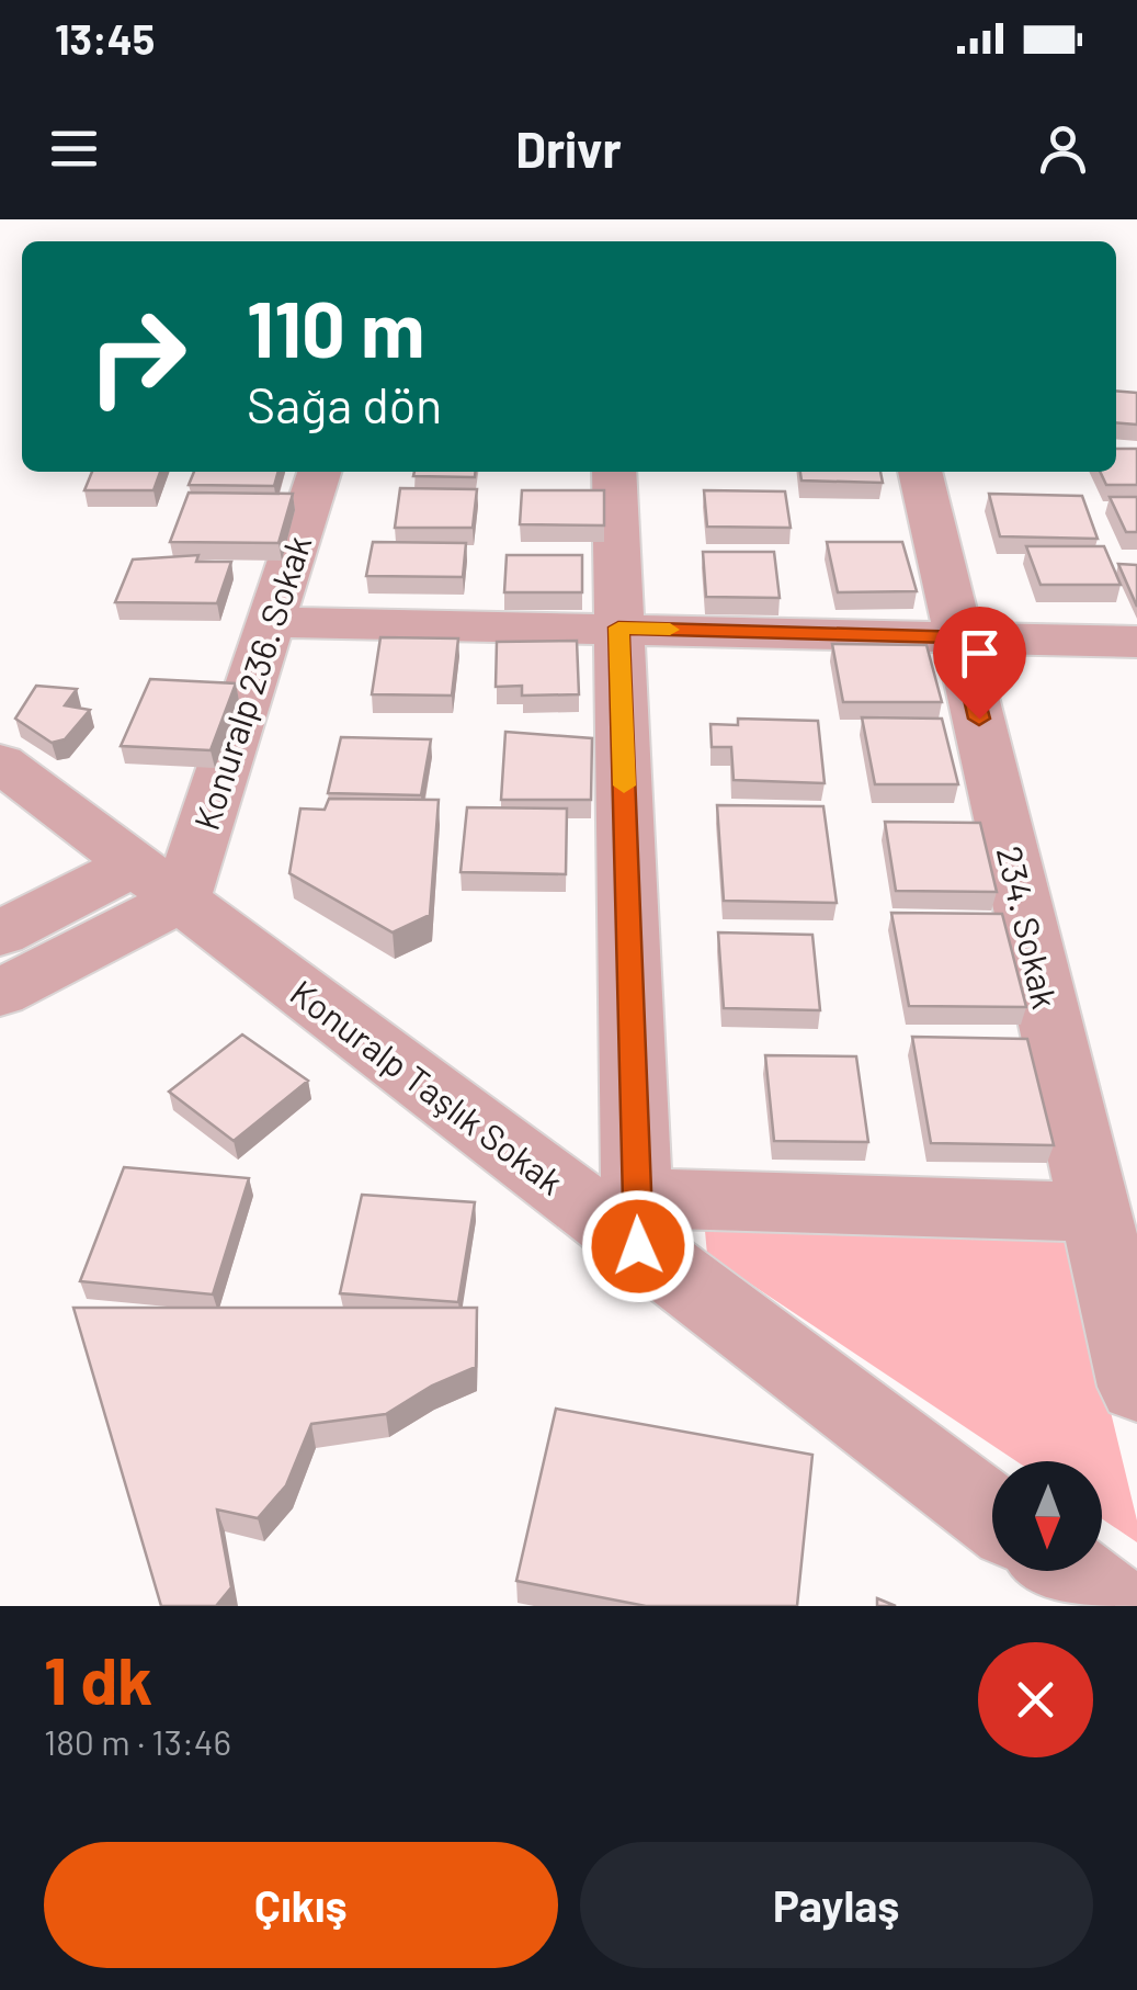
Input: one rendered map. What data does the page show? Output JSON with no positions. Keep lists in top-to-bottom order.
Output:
{
  "streets": {
    "street": ["Konuralp 236. Sokak", "234. Sokak", "Konuralp Taşlık Sokak"]
  },
  "crossings": [
    ["Konuralp 236. Sokak", "Konuralp Taşlık Sokak"]
  ],
  "north": "bottom",
  "page": {
    "status": "13:45",
    "header": "Drivr",
    "turn": ["110 m", "Sağa dön"],
    "heading": ["1 dk", "180 m · 13:46"],
    "buttons": ["Çıkış", "Paylaş"]
  }
}
